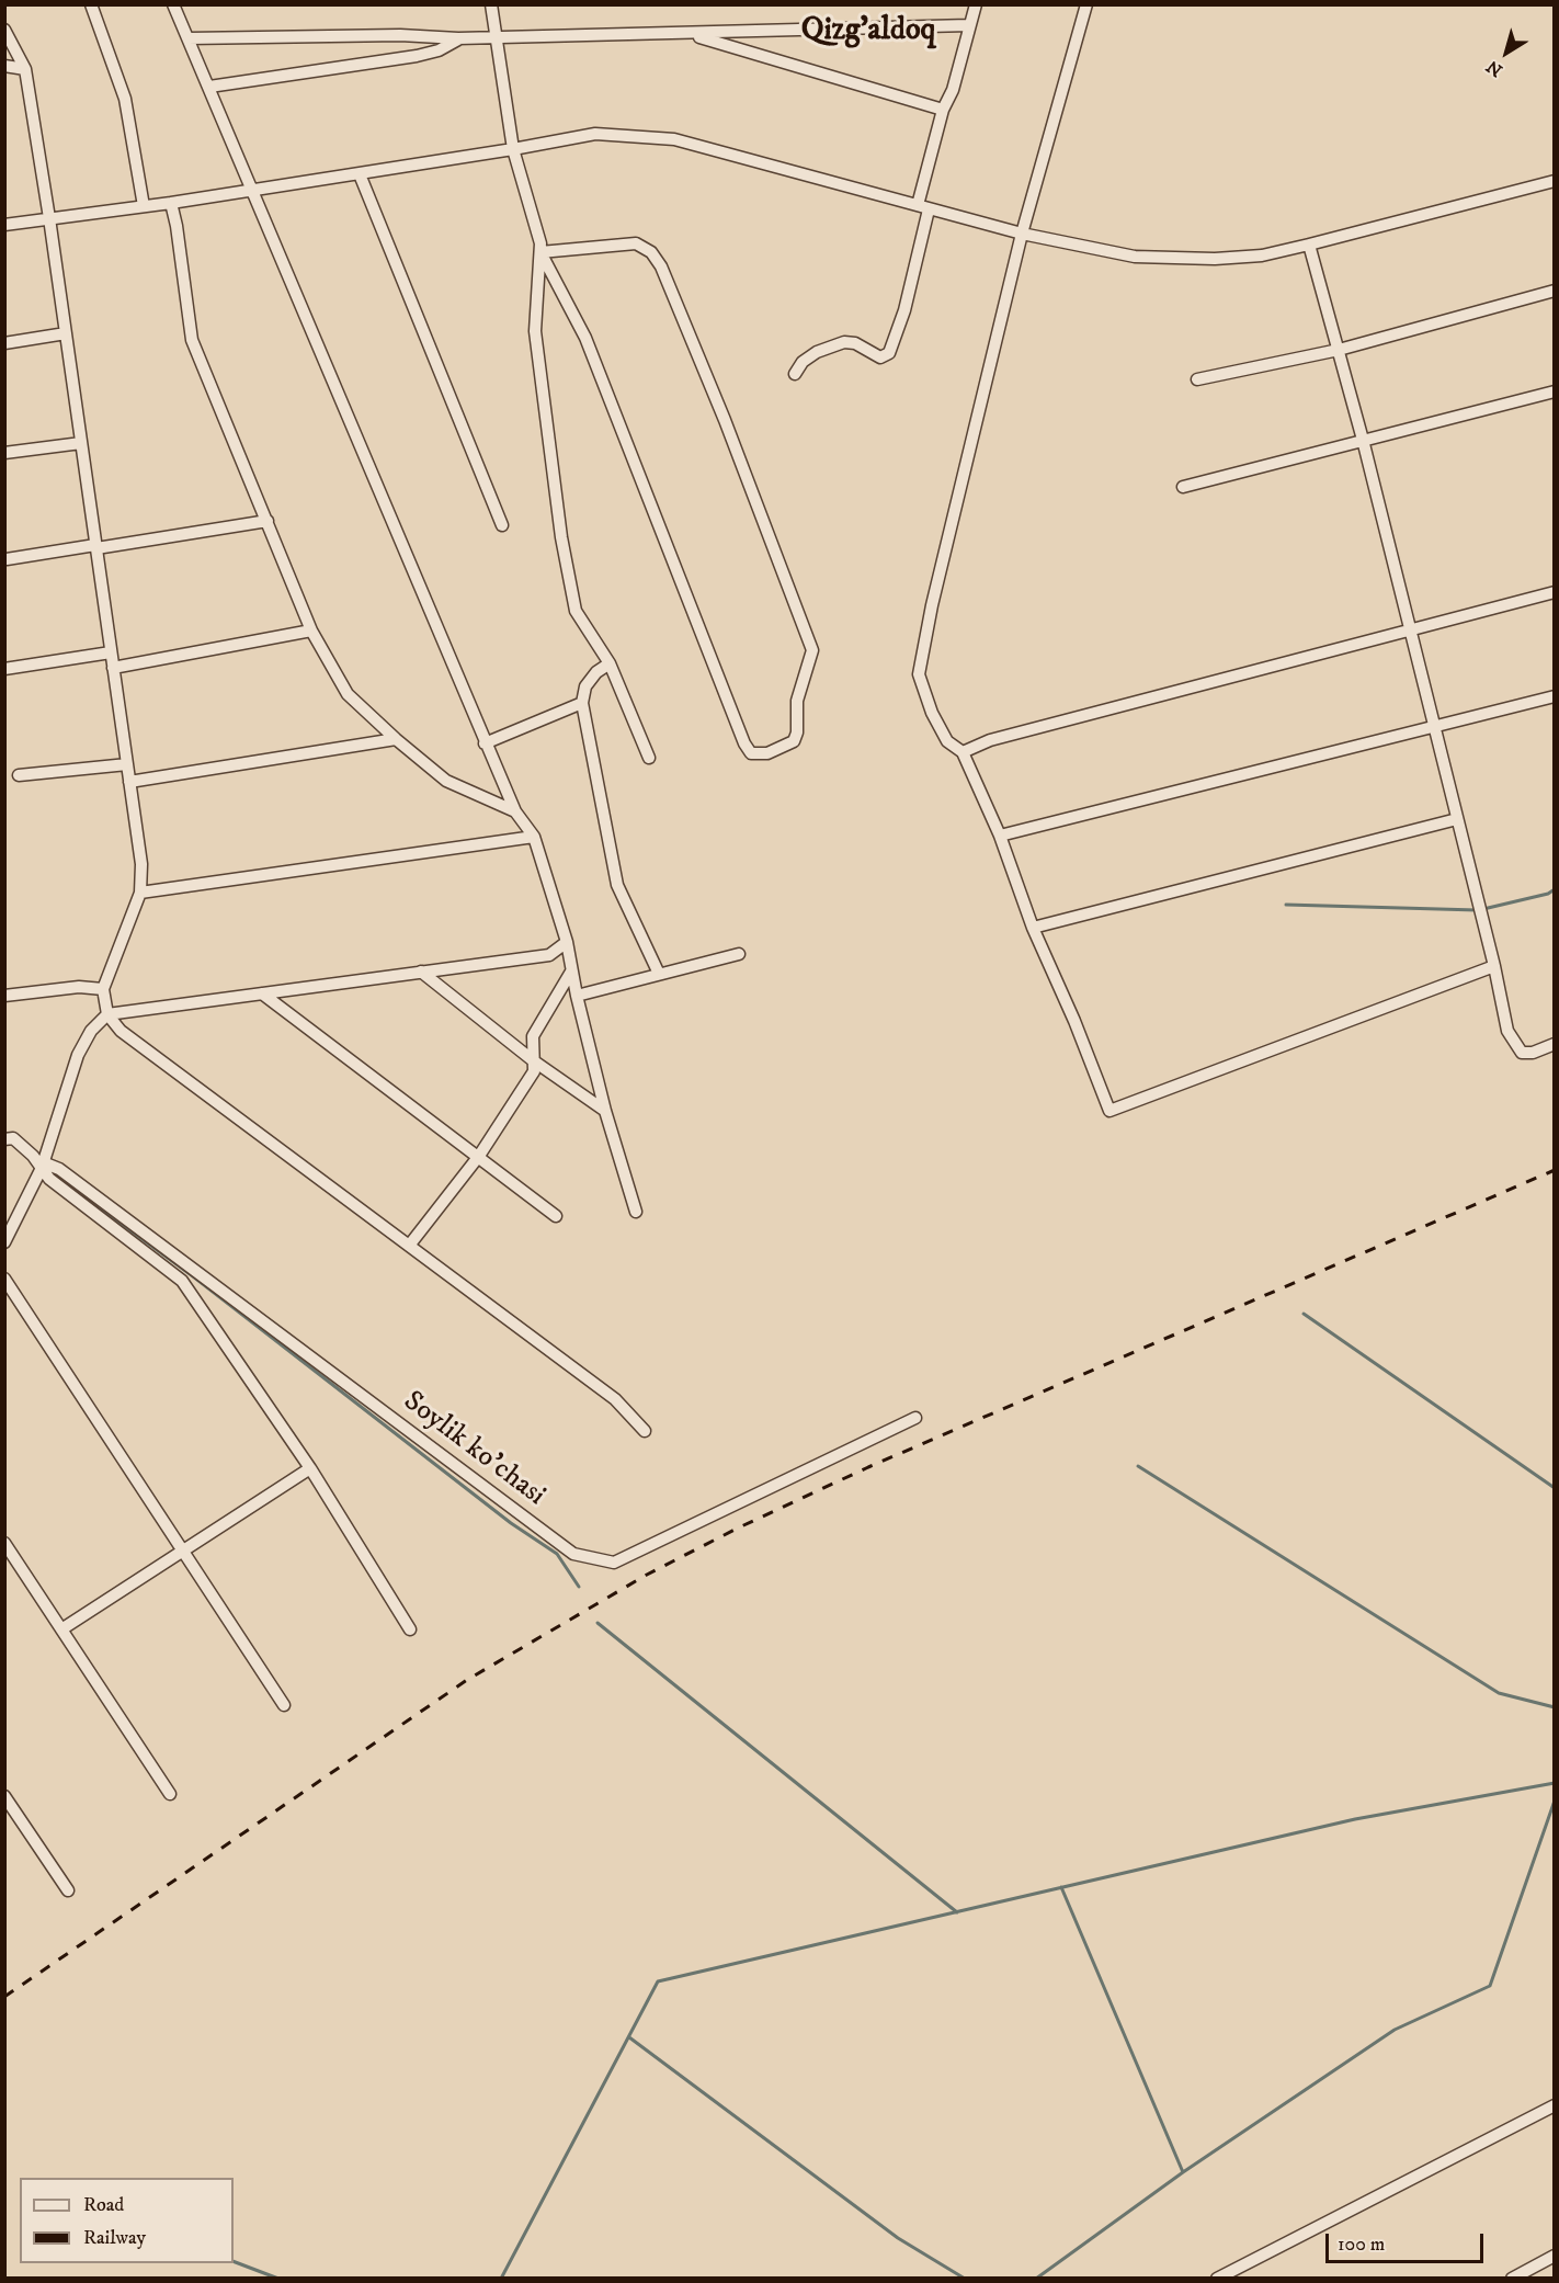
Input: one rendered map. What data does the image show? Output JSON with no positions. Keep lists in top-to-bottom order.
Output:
{
  "streets": {
    "street": ["Soylik ko'chasi"]
  },
  "districts": ["Qizg'aldoq"],
  "legend": ["Road", "Railway"],
  "scale_bar": "100 m",
  "north": "bottom left"
}
